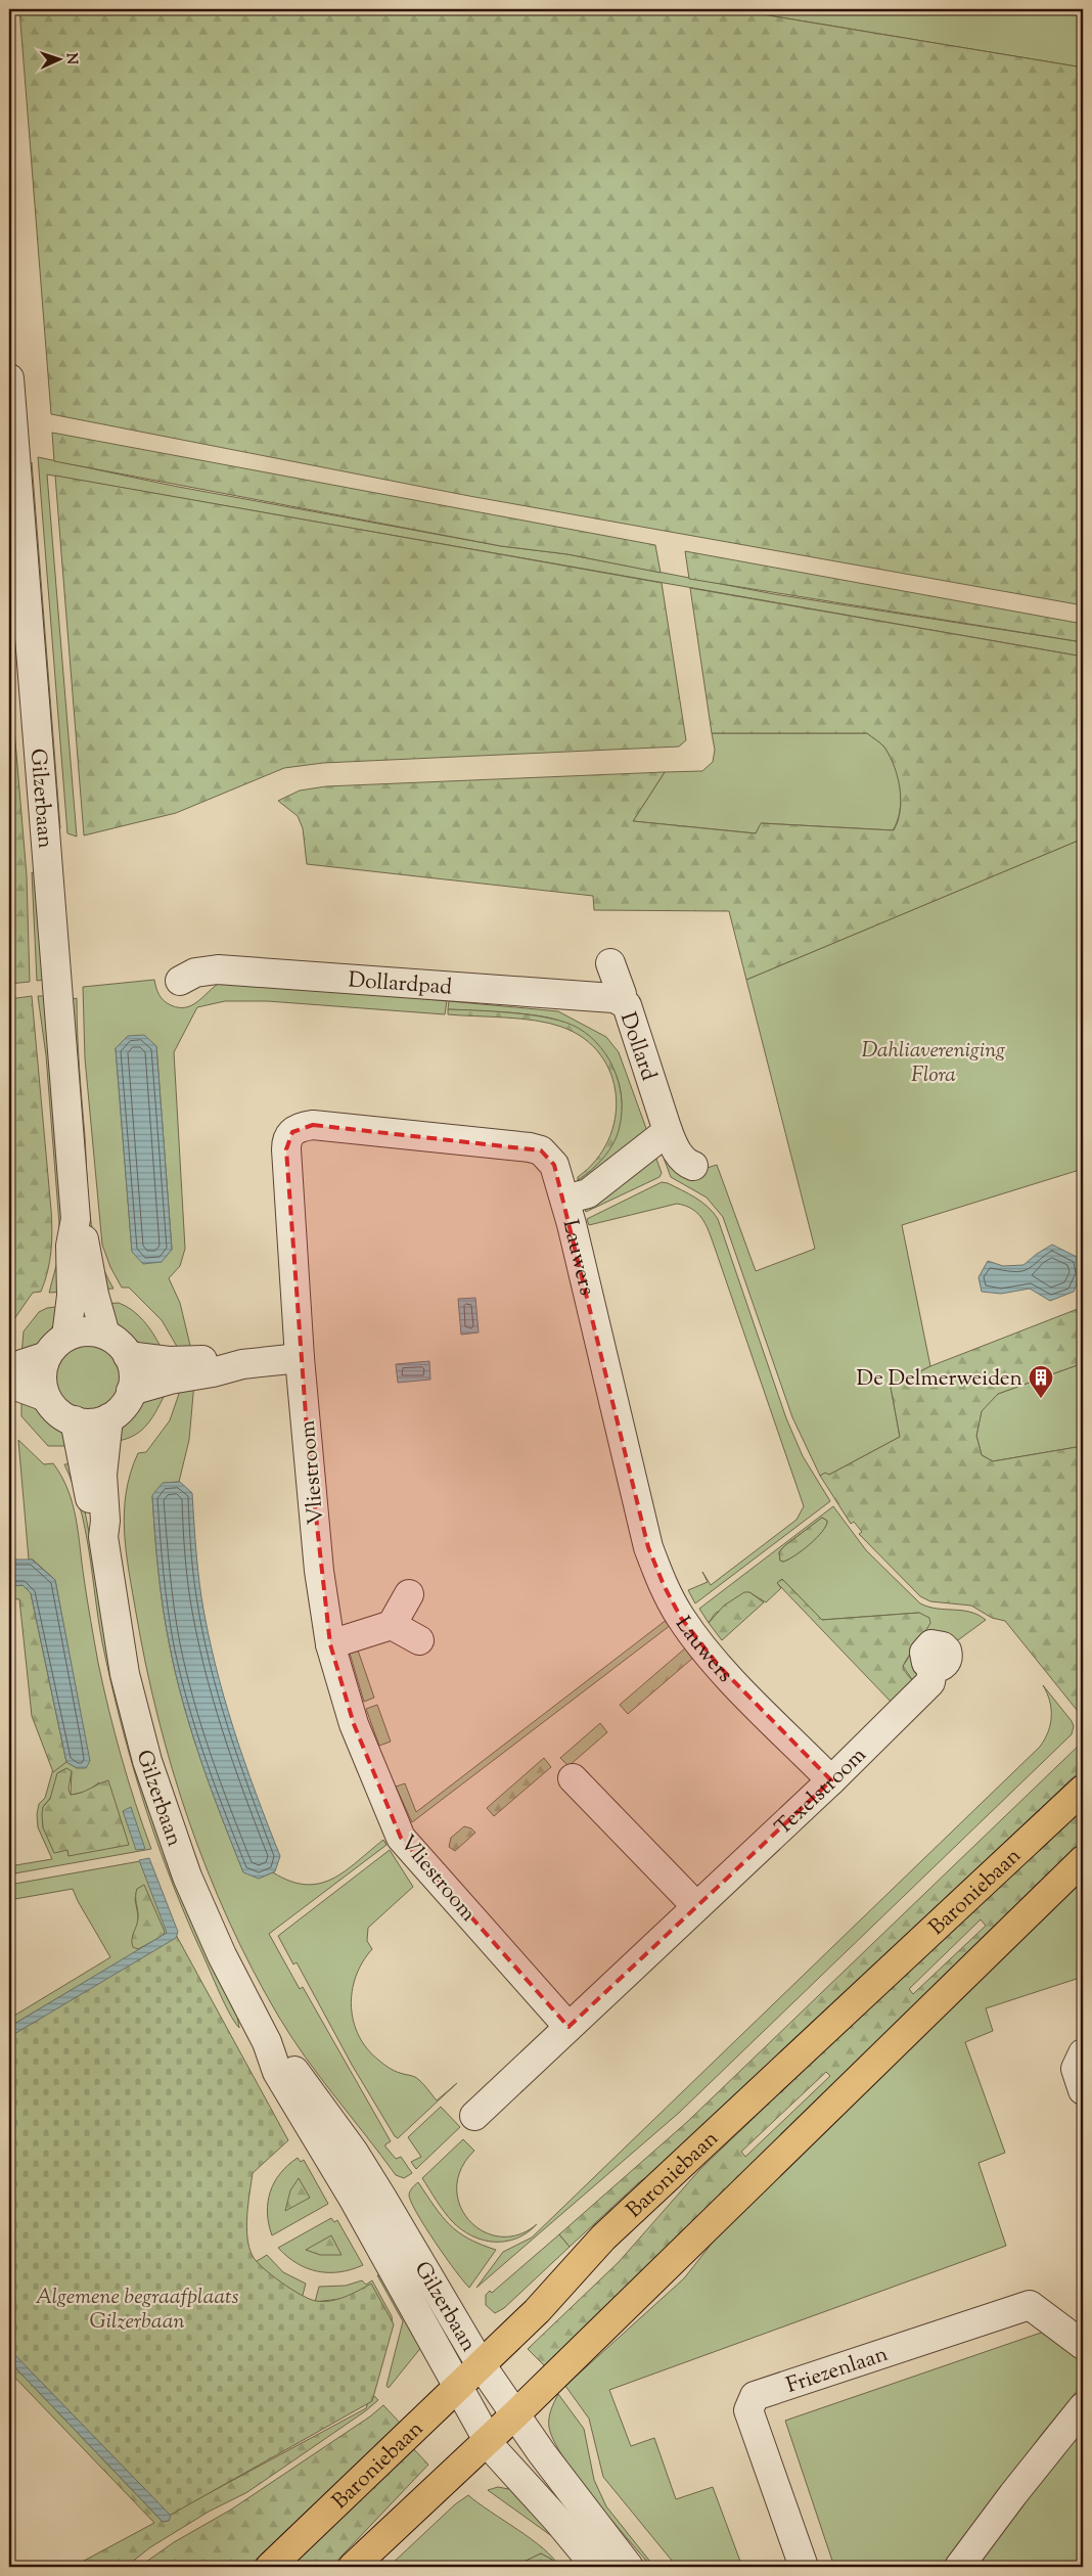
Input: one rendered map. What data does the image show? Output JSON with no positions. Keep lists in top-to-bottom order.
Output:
{
  "streets": {
    "main road": ["Baroniebaan"],
    "street": [
      "Gilzerbaan",
      "Dollardpad",
      "Dollard",
      "Lauwers",
      "Vliestroom",
      "Texelstroom",
      "Friezenlaan"
    ]
  },
  "crossings": [
    ["Gilzerbaan", "Baroniebaan"],
    ["Dollardpad", "Dollard"],
    ["Lauwers", "Vliestroom"],
    ["Lauwers", "Texelstroom"],
    ["Vliestroom", "Texelstroom"]
  ],
  "parks": ["Dahliavereniging Flora", "Algemene begraafplaats Gilzerbaan"],
  "places": {
    "building": ["De Delmerweiden"]
  },
  "north": "right"
}
